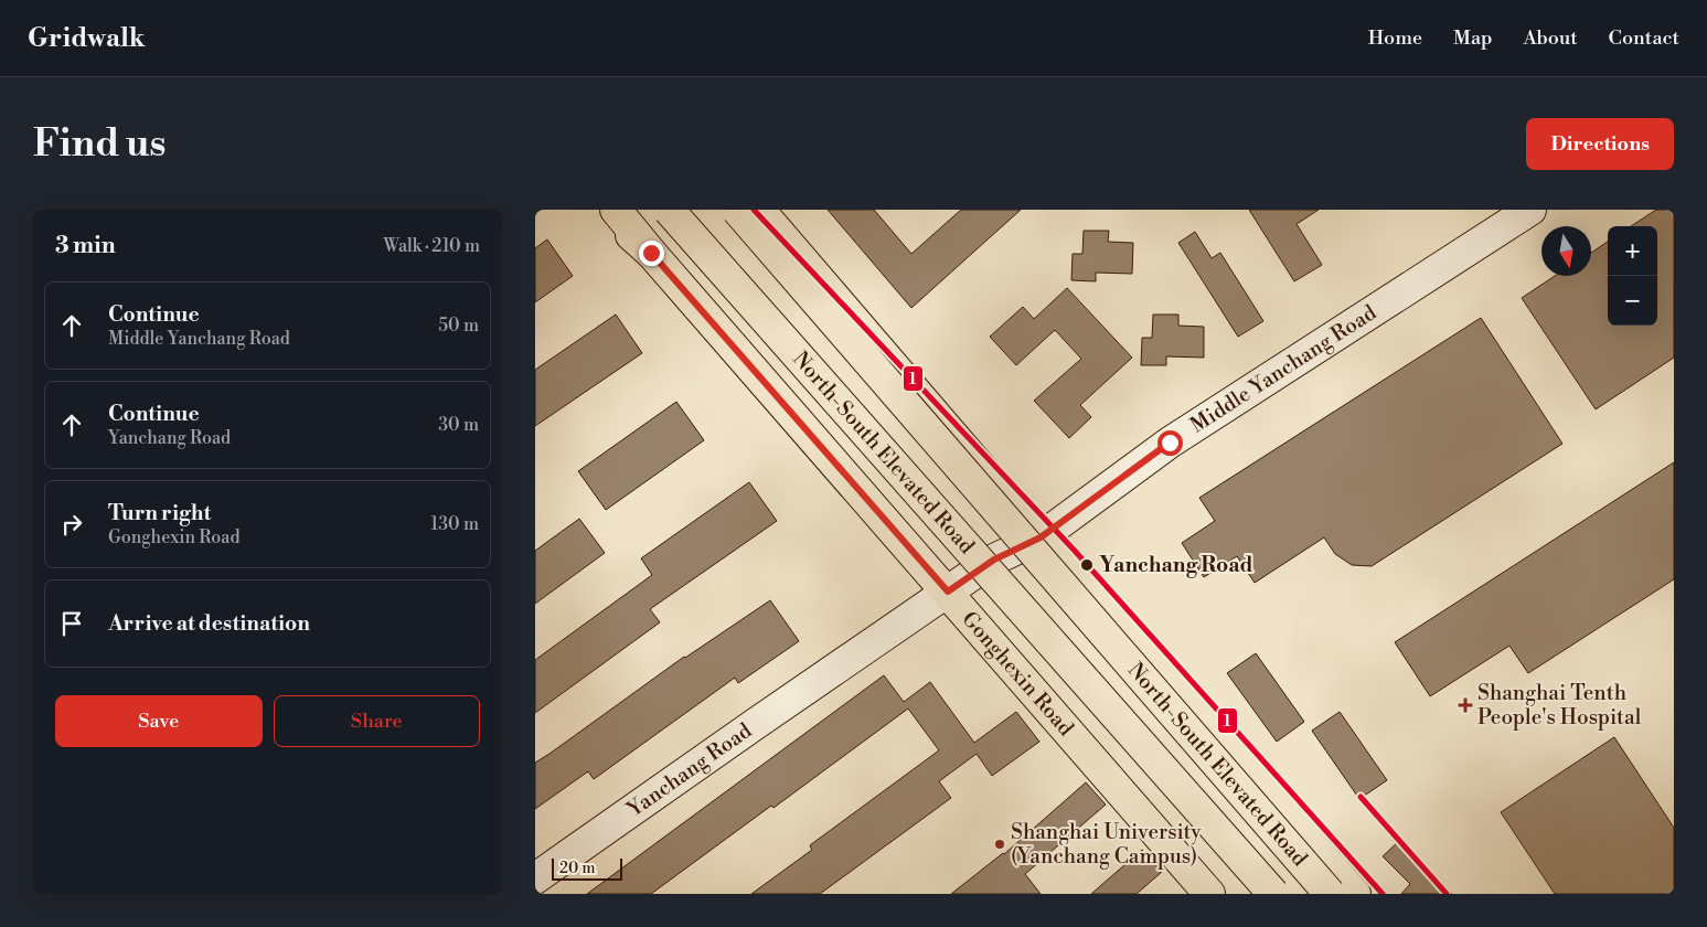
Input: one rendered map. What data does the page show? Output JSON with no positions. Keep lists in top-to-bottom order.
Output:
{
  "streets": {
    "main road": ["North-South Elevated Road", "Gonghexin Road"],
    "street": ["Middle Yanchang Road", "Yanchang Road"]
  },
  "crossings": [
    ["Middle Yanchang Road", "Yanchang Road"],
    ["Gonghexin Road", "Yanchang Road"]
  ],
  "places": {
    "other": ["Yanchang Road", "Shanghai University (Yanchang Campus)"],
    "health": ["Shanghai Tenth People's Hospital"]
  },
  "lines": ["transit line 1"],
  "scale_bar": "20 m",
  "north": "bottom",
  "page": {
    "header": "Gridwalk",
    "nav": [
      "Home",
      "Map",
      "About",
      "Contact"
    ],
    "buttons": [
      "Directions",
      ["Save", "Share"]
    ],
    "title": "Find us",
    "heading": ["3 min", "Walk · 210 m"],
    "map_buttons": ["+", "−"],
    "list": [
      ["Continue", "Middle Yanchang Road", "50 m"],
      ["Continue", "Yanchang Road", "30 m"],
      ["Turn right", "Gonghexin Road", "130 m"],
      "Arrive at destination"
    ],
    "scale": "20 m"
  }
}
